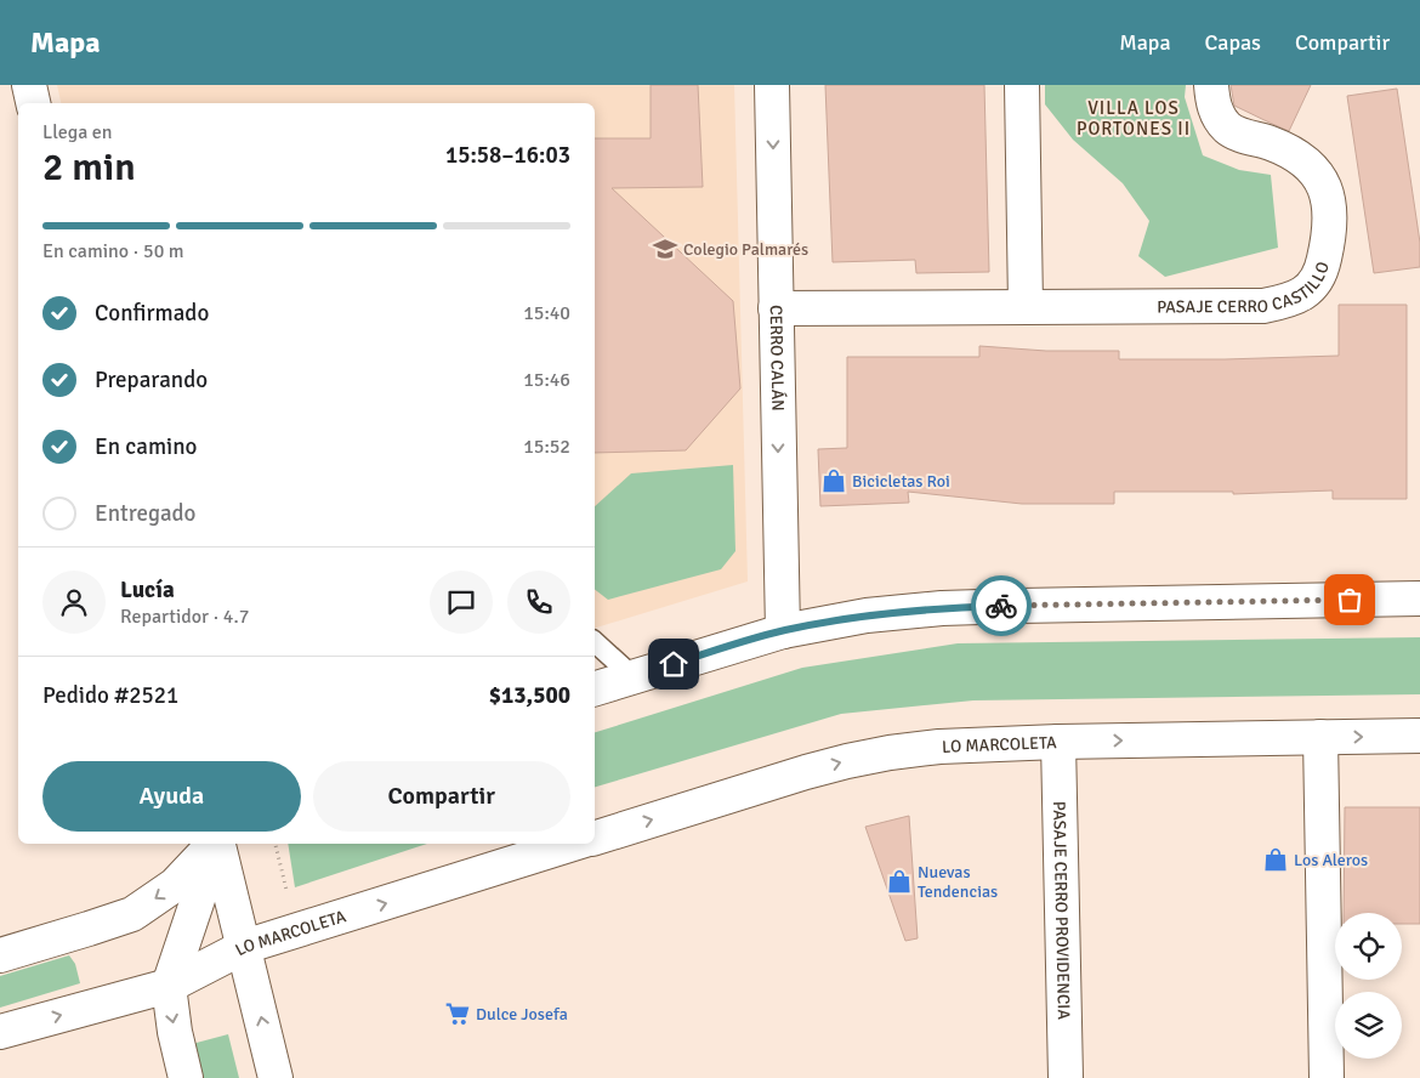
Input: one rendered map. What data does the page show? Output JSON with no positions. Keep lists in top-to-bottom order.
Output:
{
  "streets": {
    "street": [
      "PASAJE CERRO CASTILLO",
      "CERRO CALÁN",
      "LO MARCOLETA",
      "PASAJE CERRO PROVIDENCIA"
    ]
  },
  "crossings": [
    ["PASAJE CERRO CASTILLO", "CERRO CALÁN"],
    ["LO MARCOLETA", "PASAJE CERRO PROVIDENCIA"]
  ],
  "districts": ["VILLA LOS PORTONES II"],
  "places": {
    "school or university": ["Colegio Palmarés"],
    "shop": ["Bicicletas Roi", "Los Aleros", "Nuevas Tendencias"],
    "supermarket": ["Dulce Josefa"]
  },
  "page": {
    "header": "Mapa",
    "nav": ["Mapa", "Capas", "Compartir"],
    "heading": ["2 min", "Llega en", "15:58–16:03"],
    "panel": [
      "Lucía",
      "Repartidor · 4.7",
      "Pedido #2521",
      "$13,500"
    ],
    "bar": "En camino · 50 m",
    "list": [
      ["Confirmado", "15:40"],
      ["Preparando", "15:46"],
      ["En camino", "15:52"],
      "Entregado"
    ],
    "buttons": ["Ayuda", "Compartir"]
  }
}
